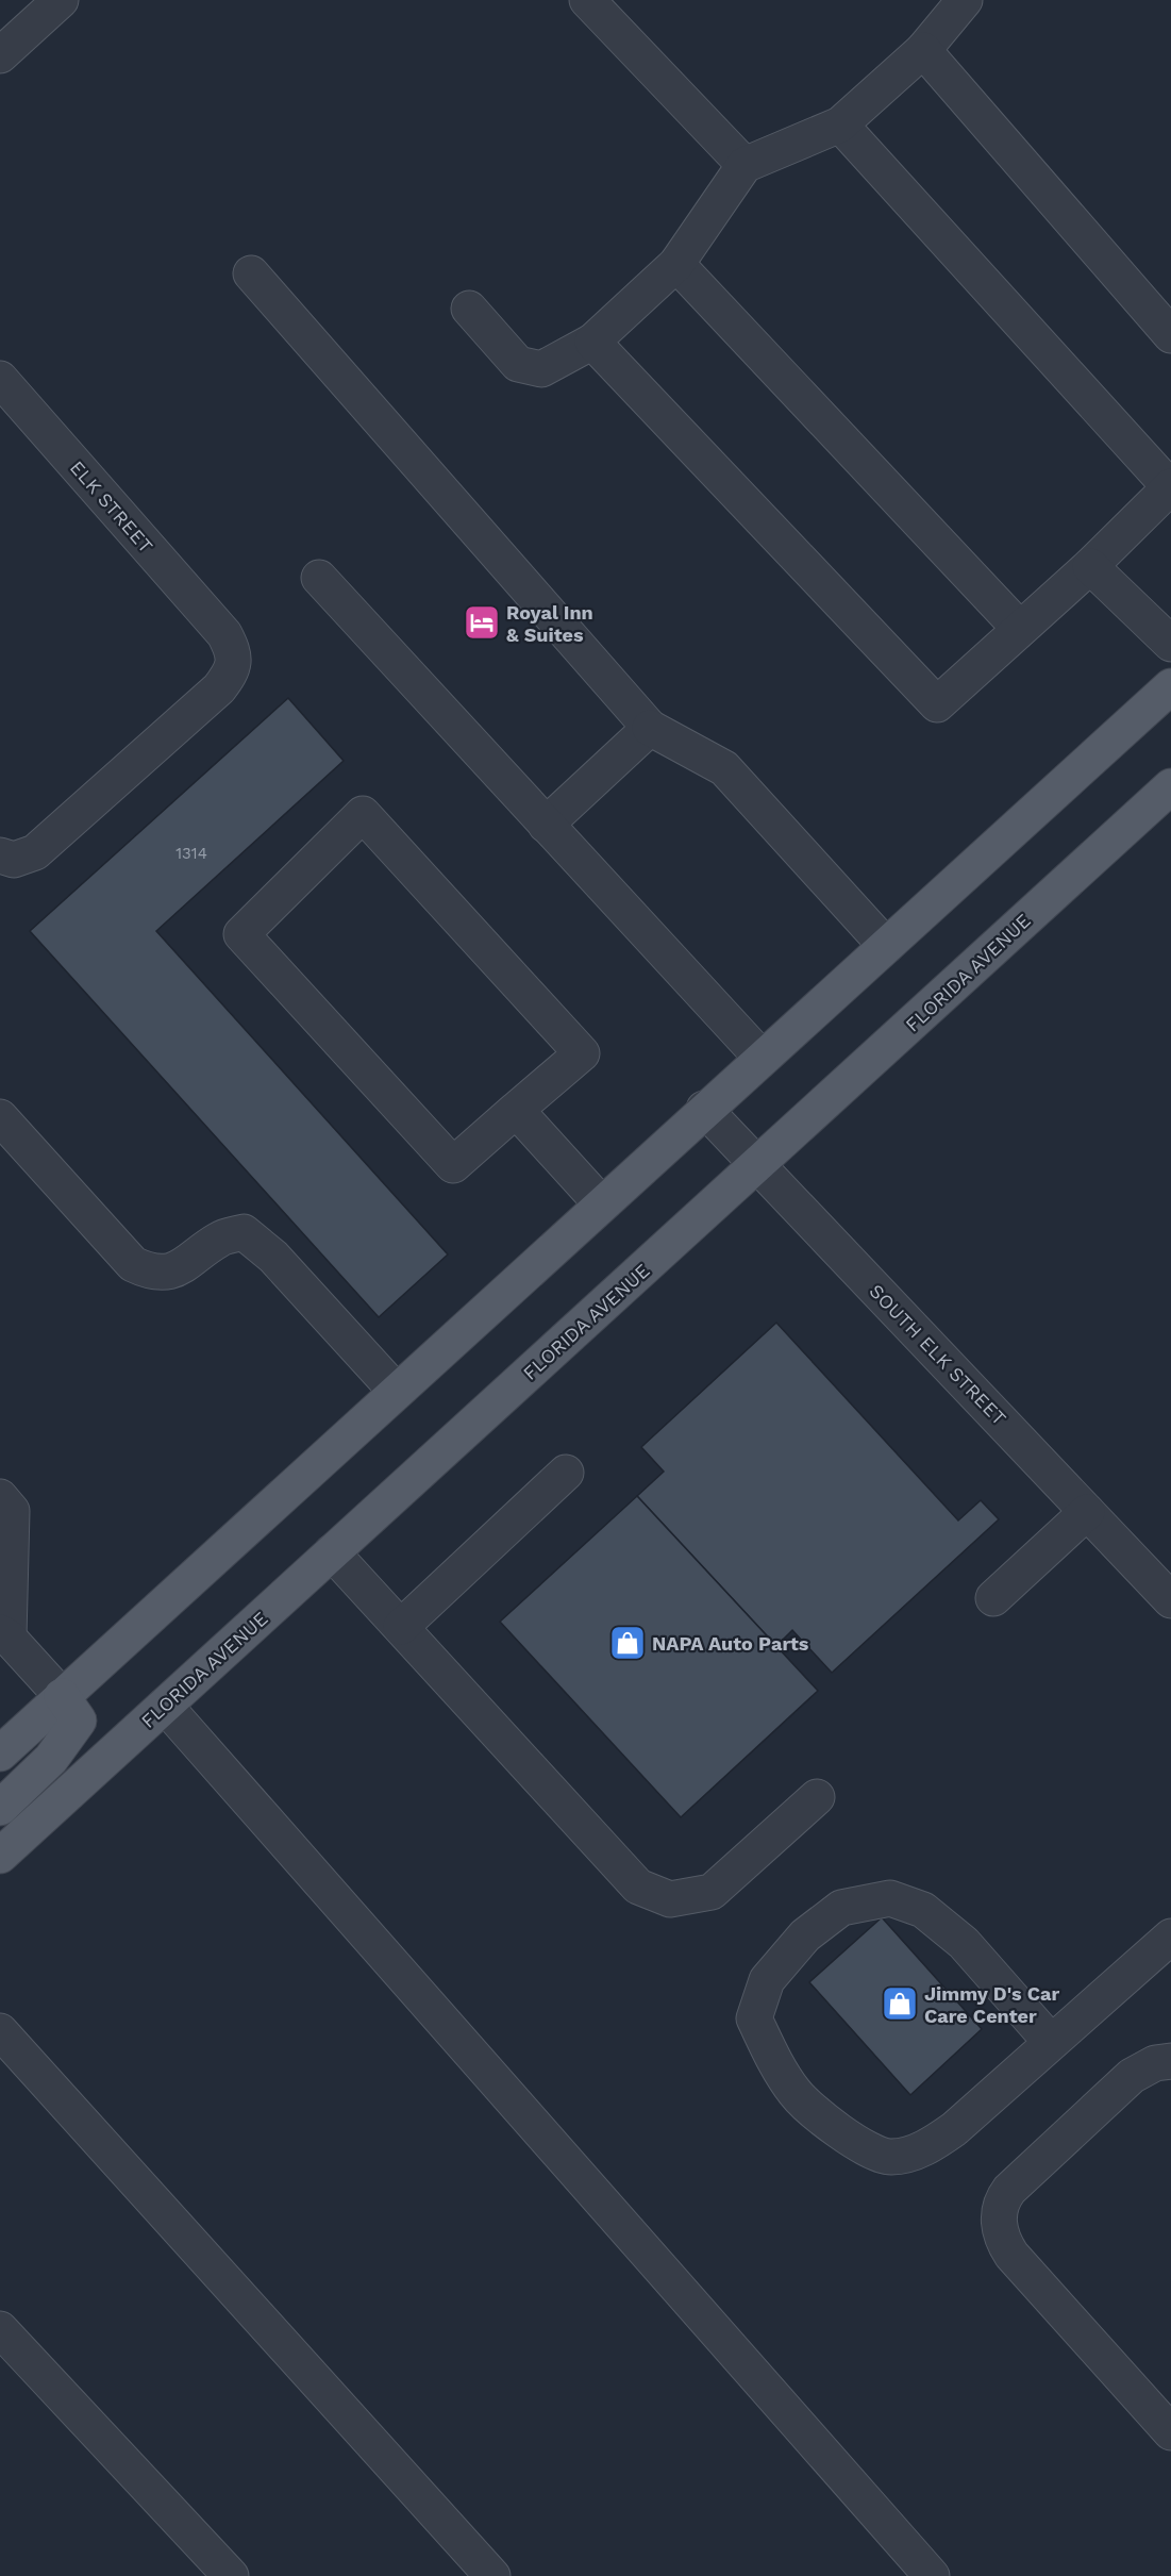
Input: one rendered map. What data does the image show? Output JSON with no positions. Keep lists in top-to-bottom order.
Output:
{
  "streets": {
    "main road": ["FLORIDA AVENUE"],
    "street": ["ELK STREET", "SOUTH ELK STREET"]
  },
  "crossings": [
    ["FLORIDA AVENUE", "SOUTH ELK STREET"]
  ],
  "places": {
    "hotel": ["Royal Inn & Suites"],
    "shop": ["NAPA Auto Parts", "Jimmy D's Car Care Center"]
  },
  "house_numbers": ["1314"]
}
